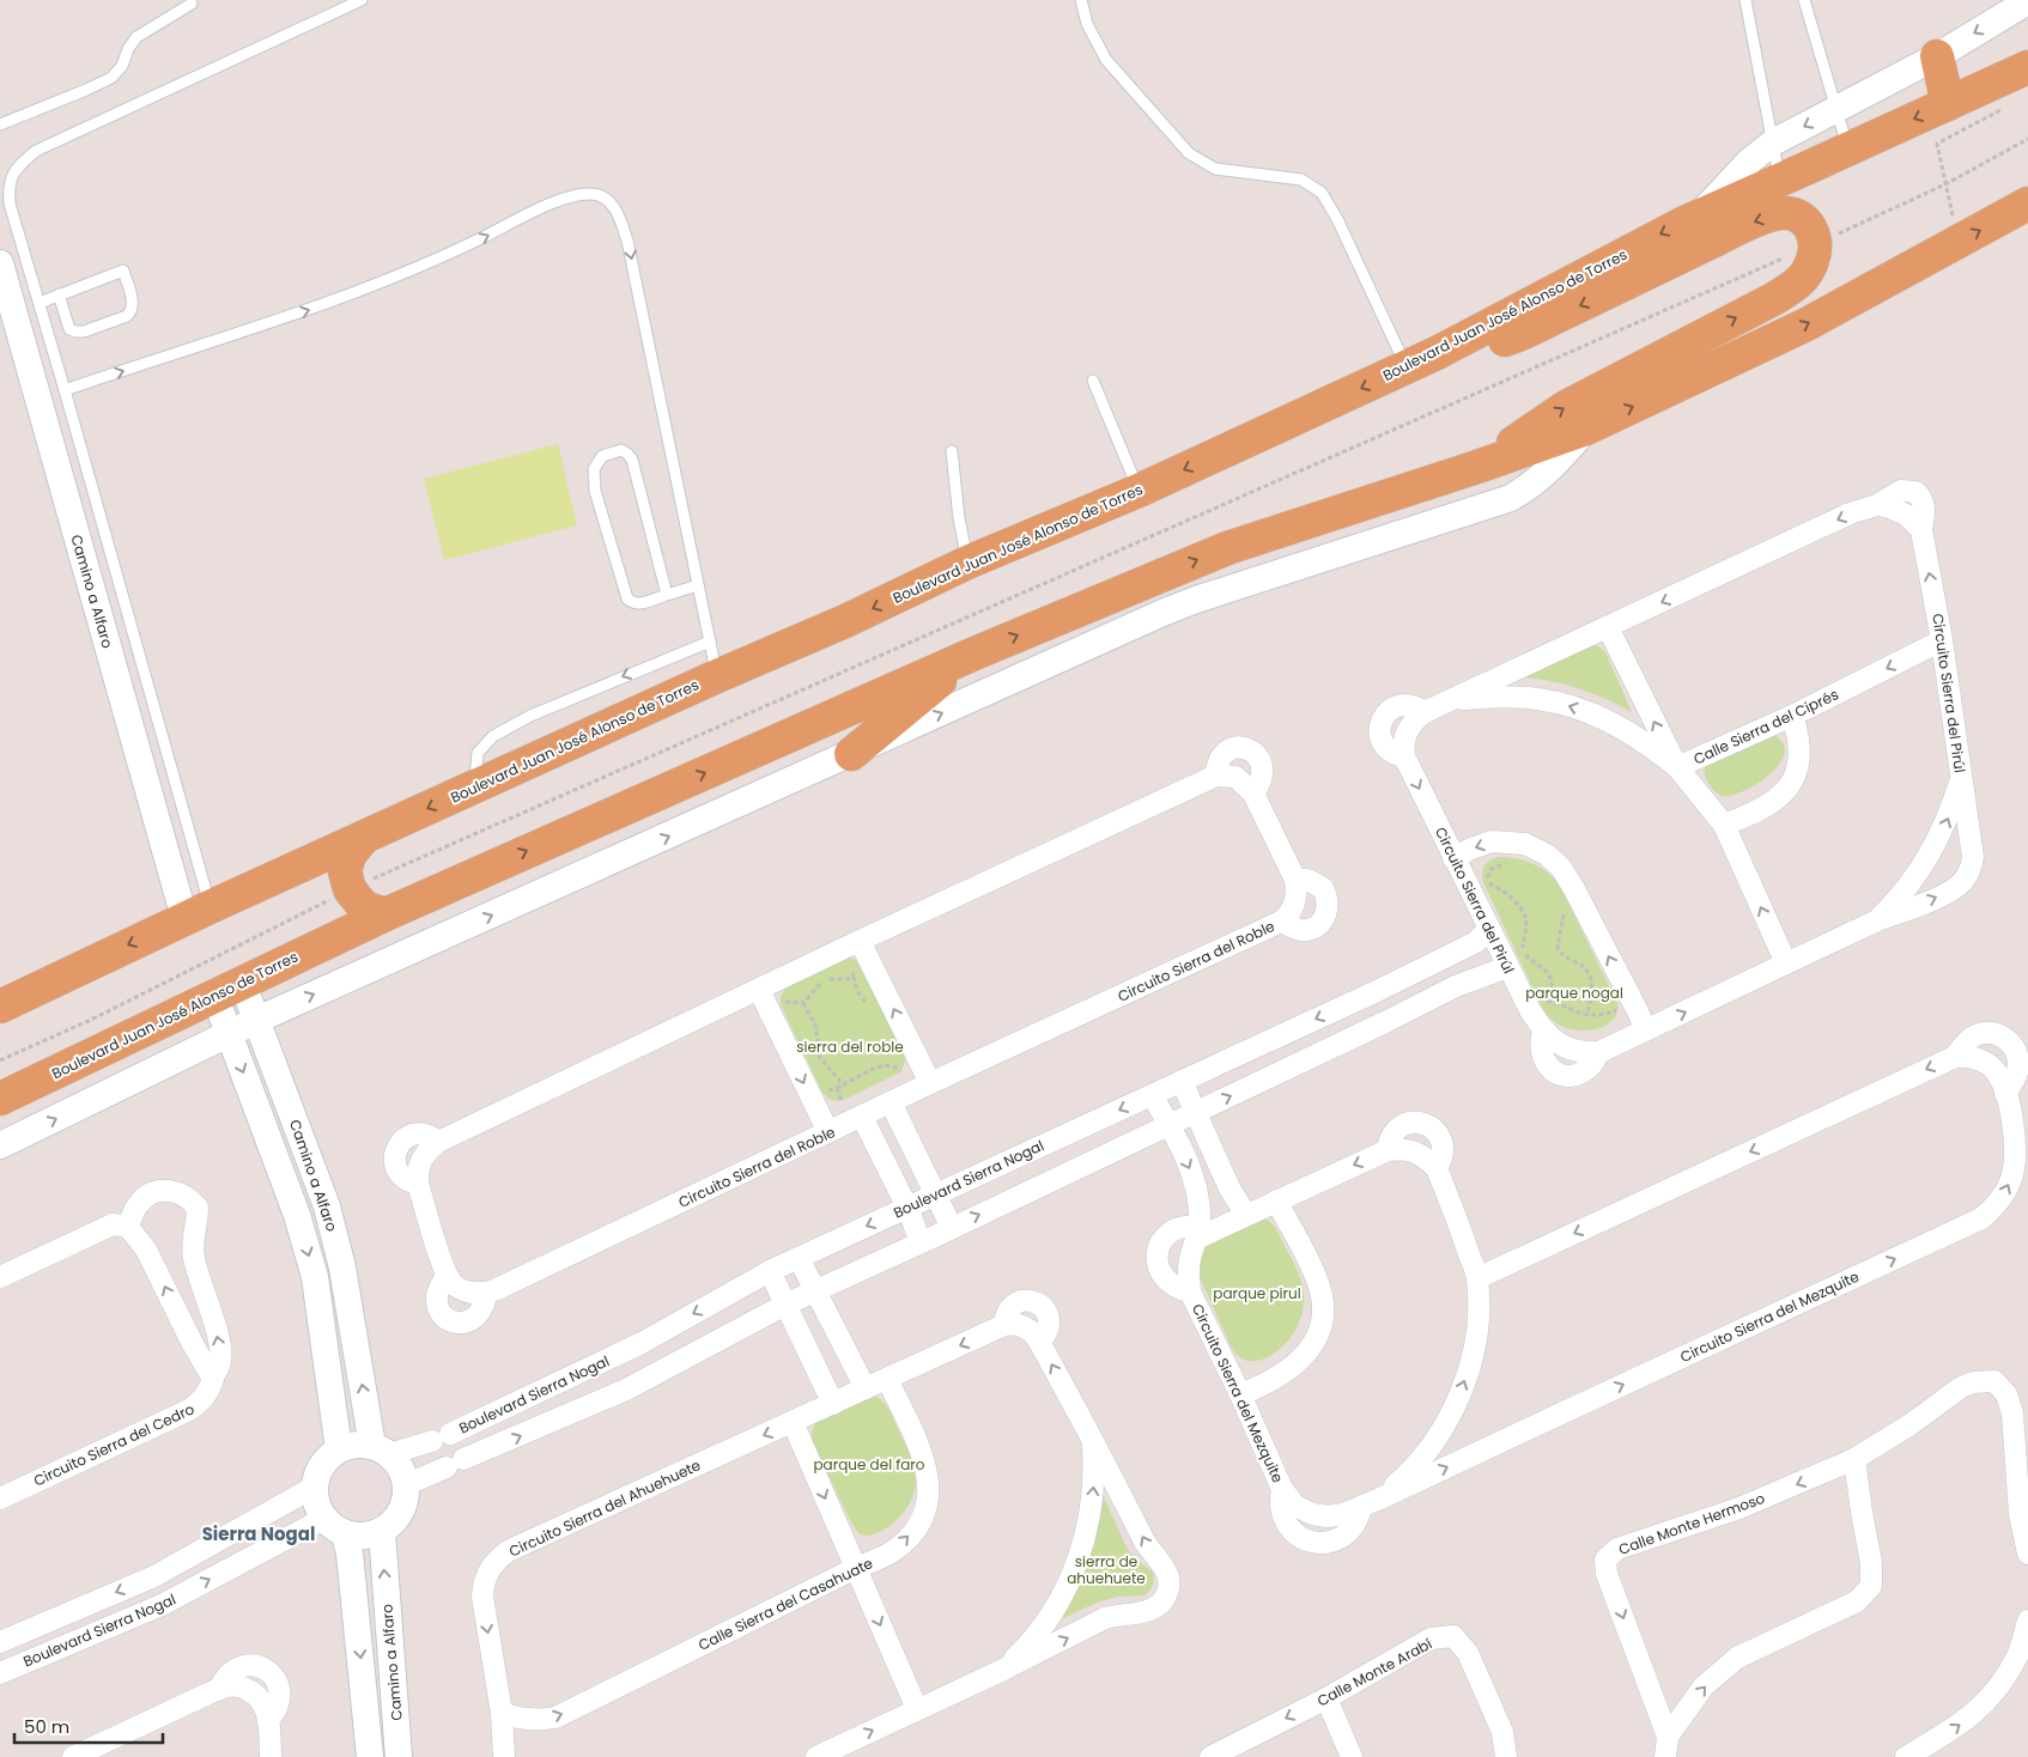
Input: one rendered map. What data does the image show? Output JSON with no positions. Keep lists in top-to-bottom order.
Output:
{
  "streets": {
    "main road": ["Boulevard Juan José Alonso de Torres"],
    "street": [
      "Camino a Alfaro",
      "Circuito Sierra del Pirúl",
      "Calle Sierra del Ciprés",
      "Circuito Sierra del Roble",
      "Boulevard Sierra Nogal",
      "Circuito Sierra del Mezquite",
      "Circuito Sierra del Cedro",
      "Circuito Sierra del Ahuehuete",
      "Calle Monte Hermoso",
      "Calle Sierra del Casahuate",
      "Calle Monte Arabí"
    ]
  },
  "crossings": [
    ["Boulevard Juan José Alonso de Torres", "Camino a Alfaro"],
    ["Camino a Alfaro", "Boulevard Sierra Nogal"],
    ["Circuito Sierra del Pirúl", "Calle Sierra del Ciprés"],
    ["Circuito Sierra del Pirúl", "Boulevard Sierra Nogal"],
    ["Boulevard Sierra Nogal", "Circuito Sierra del Mezquite"],
    ["Circuito Sierra del Ahuehuete", "Calle Sierra del Casahuate"]
  ],
  "one_way": ["Calle Sierra del Ciprés", "Calle Sierra del Casahuate"],
  "districts": ["Sierra Nogal"],
  "parks": [
    "parque nogal",
    "sierra del roble",
    "parque pirul",
    "parque del faro",
    "sierra de ahuehuete"
  ],
  "scale_bar": "50 m"
}
